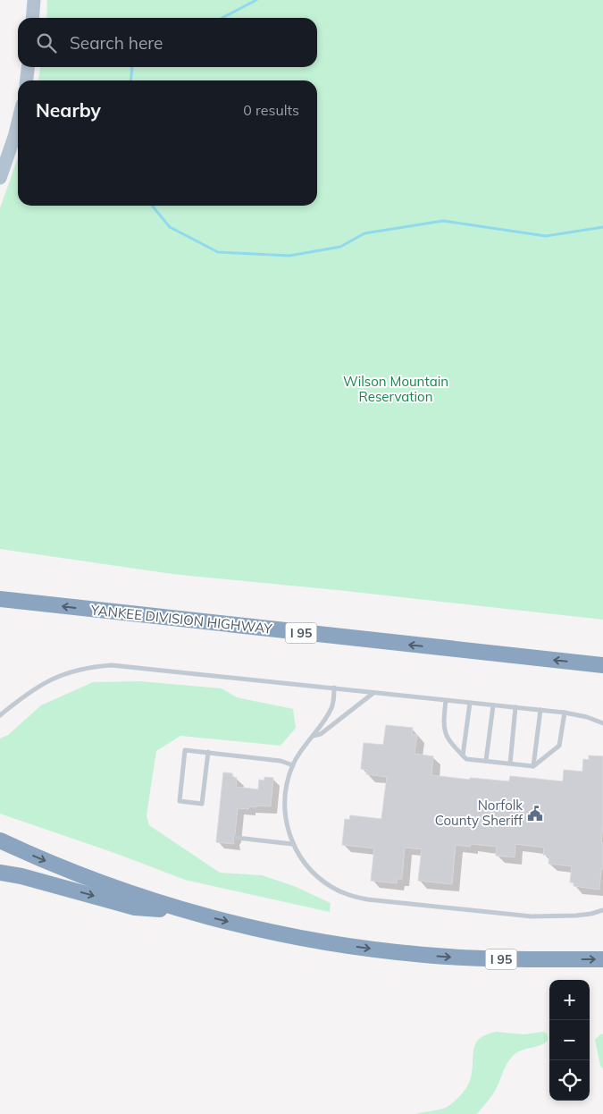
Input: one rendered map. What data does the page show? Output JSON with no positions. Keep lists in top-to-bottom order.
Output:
{
  "streets": {
    "highway": ["YANKEE DIVISION HIGHWAY", "I 95"]
  },
  "one_way": ["YANKEE DIVISION HIGHWAY"],
  "parks": ["Wilson Mountain Reservation"],
  "places": {
    "public building": ["Norfolk County Sheriff"]
  },
  "page": {
    "search": "Search here",
    "heading": ["Nearby", "0 results"],
    "map_buttons": ["+", "−"]
  }
}
